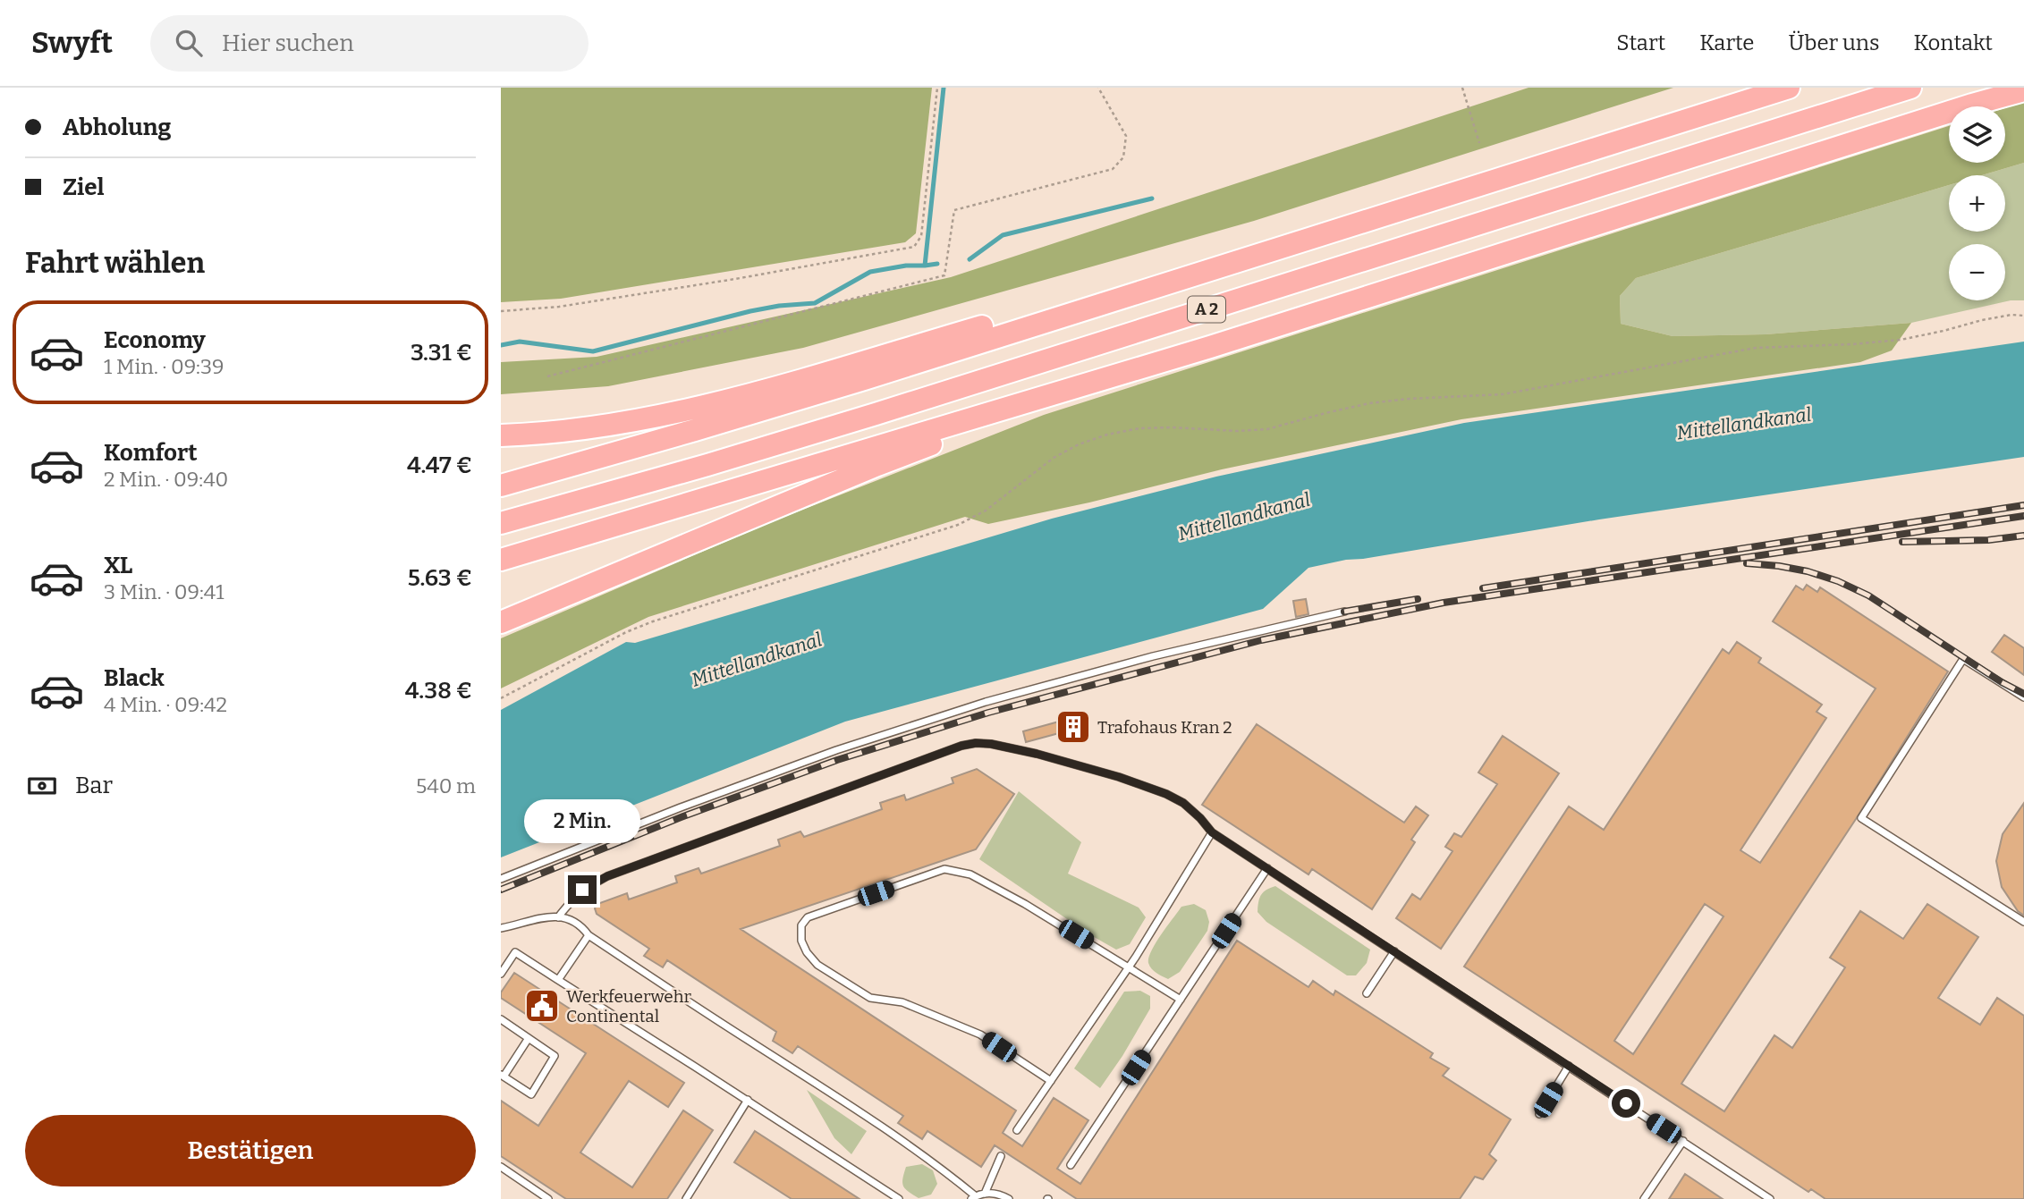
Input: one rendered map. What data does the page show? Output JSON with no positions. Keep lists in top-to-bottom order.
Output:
{
  "streets": {
    "highway": ["A 2"]
  },
  "water": ["Mittellandkanal"],
  "places": {
    "building": ["Trafohaus Kran 2"],
    "public building": ["Werkfeuerwehr Continental"]
  },
  "page": {
    "header": "Swyft",
    "search": "Hier suchen",
    "nav": [
      "Start",
      "Karte",
      "Über uns",
      "Kontakt"
    ],
    "banner": ["Abholung", "Ziel"],
    "map_buttons": ["+", "−"],
    "heading": "Fahrt wählen",
    "list": [
      {
        "name": "Economy",
        "note": "1 Min. · 09:39",
        "value": "3.31 €"
      },
      {
        "name": "Komfort",
        "note": "2 Min. · 09:40",
        "value": "4.47 €"
      },
      {
        "name": "XL",
        "note": "3 Min. · 09:41",
        "value": "5.63 €"
      },
      {
        "name": "Black",
        "note": "4 Min. · 09:42",
        "value": "4.38 €"
      }
    ],
    "pay": ["Bar", "540 m"],
    "bubble": "2 Min.",
    "buttons": "Bestätigen"
  }
}
